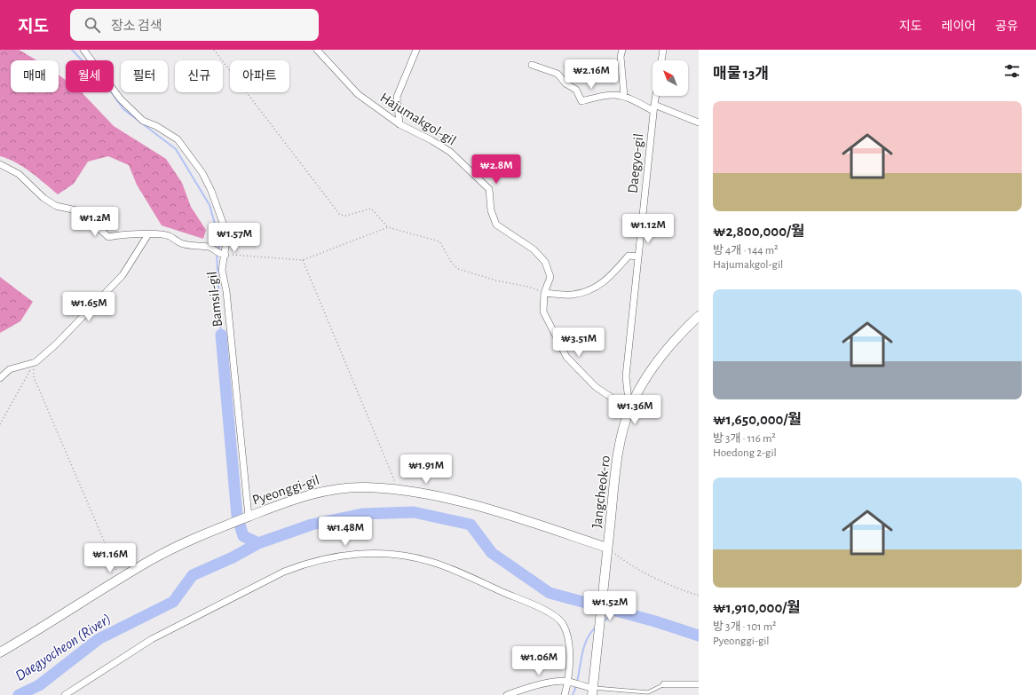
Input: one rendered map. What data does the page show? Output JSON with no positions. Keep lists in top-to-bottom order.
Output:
{
  "streets": {
    "main road": ["Pyeonggi-gil", "Jangcheok-ro"],
    "street": ["Hajumakgol-gil", "Daegyo-gil", "Bamsil-gil"]
  },
  "crossings": [
    ["Hajumakgol-gil", "Daegyo-gil"],
    ["Hajumakgol-gil", "Jangcheok-ro"],
    ["Daegyo-gil", "Jangcheok-ro"],
    ["Bamsil-gil", "Pyeonggi-gil"],
    ["Pyeonggi-gil", "Jangcheok-ro"]
  ],
  "water": ["Daegyocheon (River)"],
  "north": "top left",
  "page": {
    "header": "지도",
    "search": "장소 검색",
    "nav": ["지도", "레이어", "공유"],
    "heading": "매물 13개",
    "price": [
      "₩2.16M",
      "₩2.8M",
      "₩1.2M",
      "₩1.12M",
      "₩1.57M",
      "₩1.65M",
      "₩3.51M",
      "₩1.36M",
      "₩1.91M",
      "₩1.48M",
      "₩1.16M",
      "₩1.52M",
      "₩1.06M"
    ],
    "chip": [
      "매매",
      "월세",
      "필터",
      "신규",
      "아파트"
    ],
    "list": [
      {
        "name": "₩2,800,000/월",
        "note": "방 4개 · 144 m² · Hajumakgol-gil"
      },
      {
        "name": "₩1,650,000/월",
        "note": "방 3개 · 116 m² · Hoedong 2-gil"
      },
      {
        "name": "₩1,910,000/월",
        "note": "방 3개 · 101 m² · Pyeonggi-gil"
      }
    ]
  }
}
